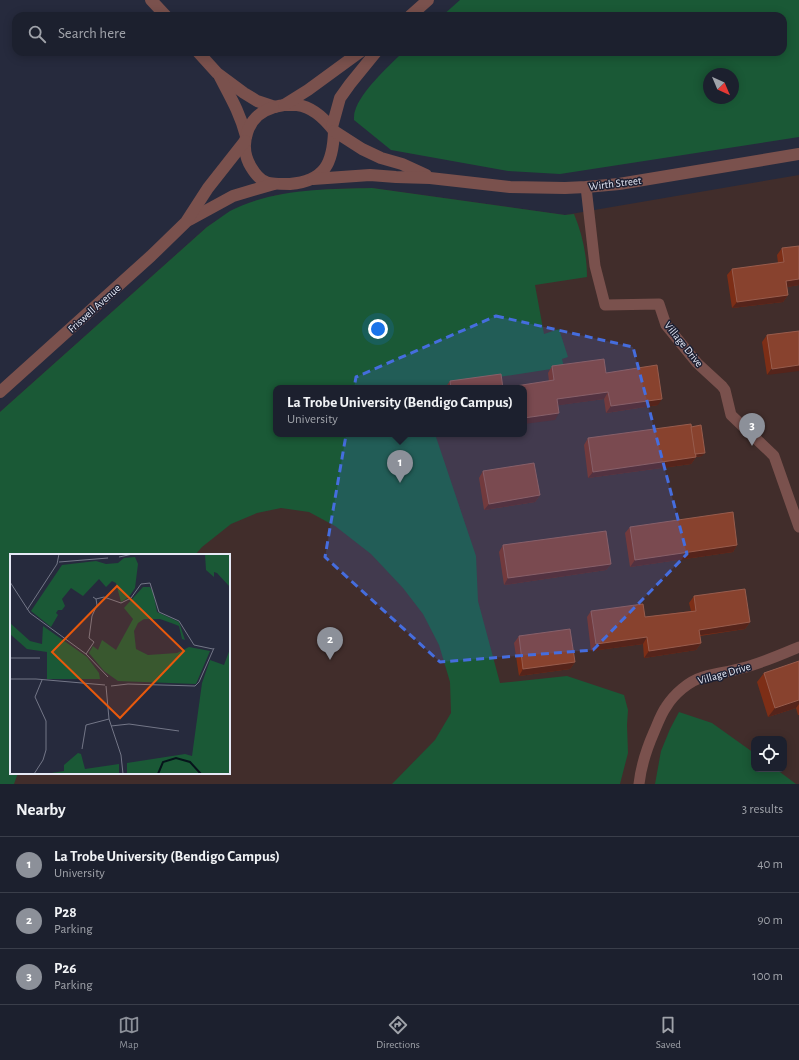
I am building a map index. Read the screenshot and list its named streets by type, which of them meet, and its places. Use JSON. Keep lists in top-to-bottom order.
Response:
{
  "streets": {
    "street": ["Wirth Street", "Friswell Avenue"],
    "lane": ["Village Drive"]
  },
  "crossings": [
    ["Wirth Street", "Friswell Avenue"],
    ["Wirth Street", "Village Drive"]
  ],
  "north": "bottom right",
  "page": {
    "search": "Search here",
    "popup": ["La Trobe University (Bendigo Campus)", "University"],
    "pins": ["3", "1", "2"],
    "heading": ["Nearby", "3 results"],
    "list": [
      {
        "mark": "1",
        "name": "La Trobe University (Bendigo Campus)",
        "note": "University",
        "value": "40 m"
      },
      {
        "mark": "2",
        "name": "P28",
        "note": "Parking",
        "value": "90 m"
      },
      {
        "mark": "3",
        "name": "P26",
        "note": "Parking",
        "value": "100 m"
      }
    ],
    "nav": ["Map", "Directions", "Saved"]
  }
}
